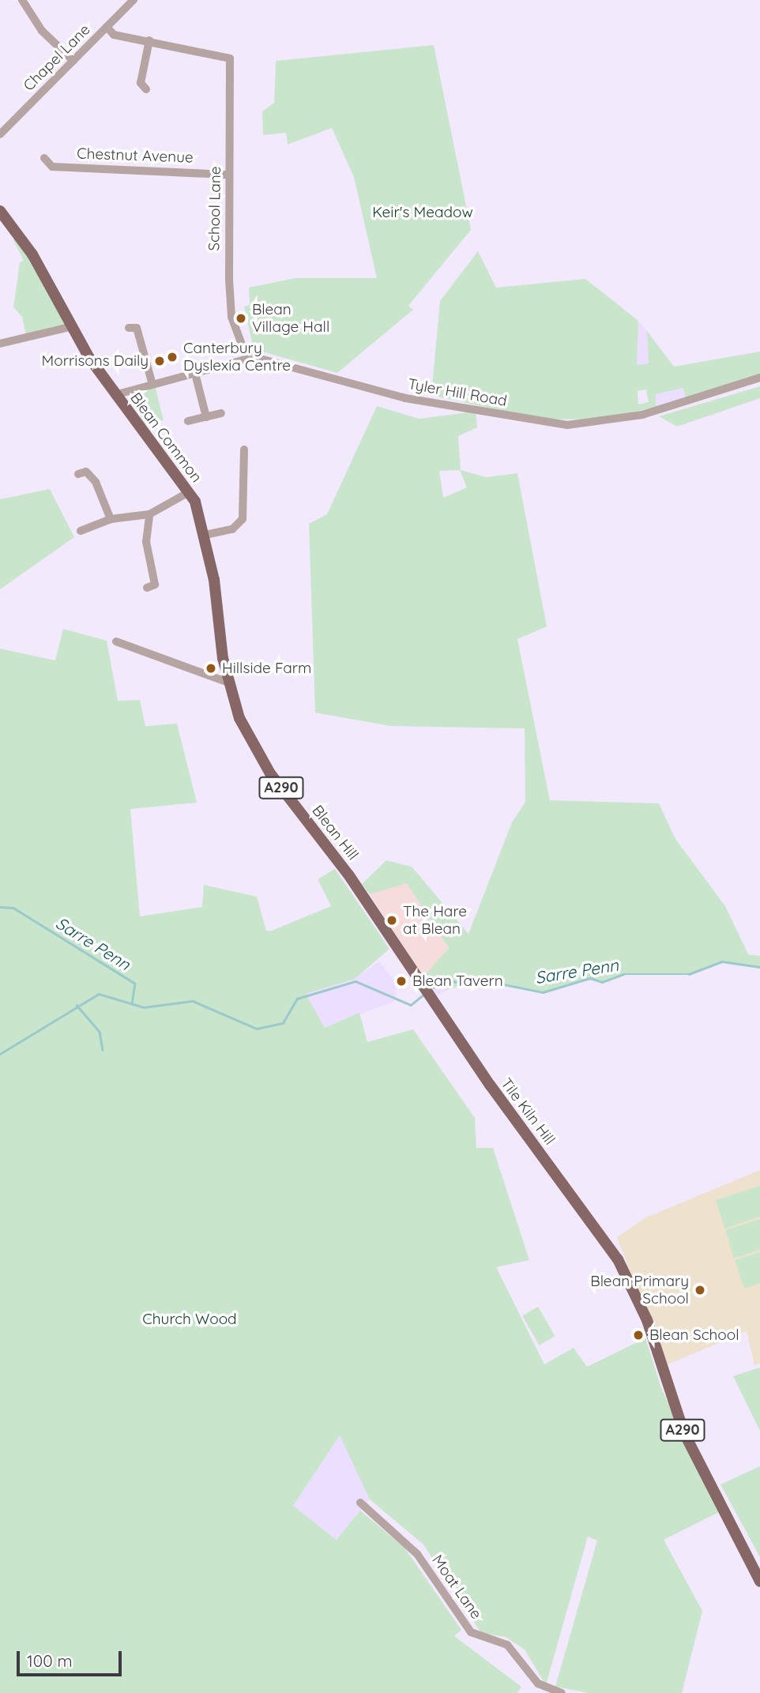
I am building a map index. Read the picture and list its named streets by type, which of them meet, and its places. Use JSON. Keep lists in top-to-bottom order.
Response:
{
  "streets": {
    "main road": [
      "Blean Common",
      "A290",
      "Blean Hill",
      "Tile Kiln Hill"
    ],
    "street": [
      "Chapel Lane",
      "Chestnut Avenue",
      "School Lane",
      "Tyler Hill Road",
      "Moat Lane"
    ]
  },
  "crossings": [
    ["Chestnut Avenue", "School Lane"],
    ["School Lane", "Tyler Hill Road"],
    ["Tyler Hill Road", "Blean Common"],
    ["Blean Common", "Blean Hill"],
    ["Blean Hill", "Tile Kiln Hill"]
  ],
  "water": ["Sarre Penn"],
  "parks": ["Keir's Meadow", "Church Wood"],
  "places": [
    "Blean Village Hall",
    "Canterbury Dyslexia Centre",
    "Morrisons Daily",
    "Hillside Farm",
    "The Hare at Blean",
    "Blean Tavern",
    "Blean Primary School",
    "Blean School"
  ],
  "scale_bar": "100 m"
}
